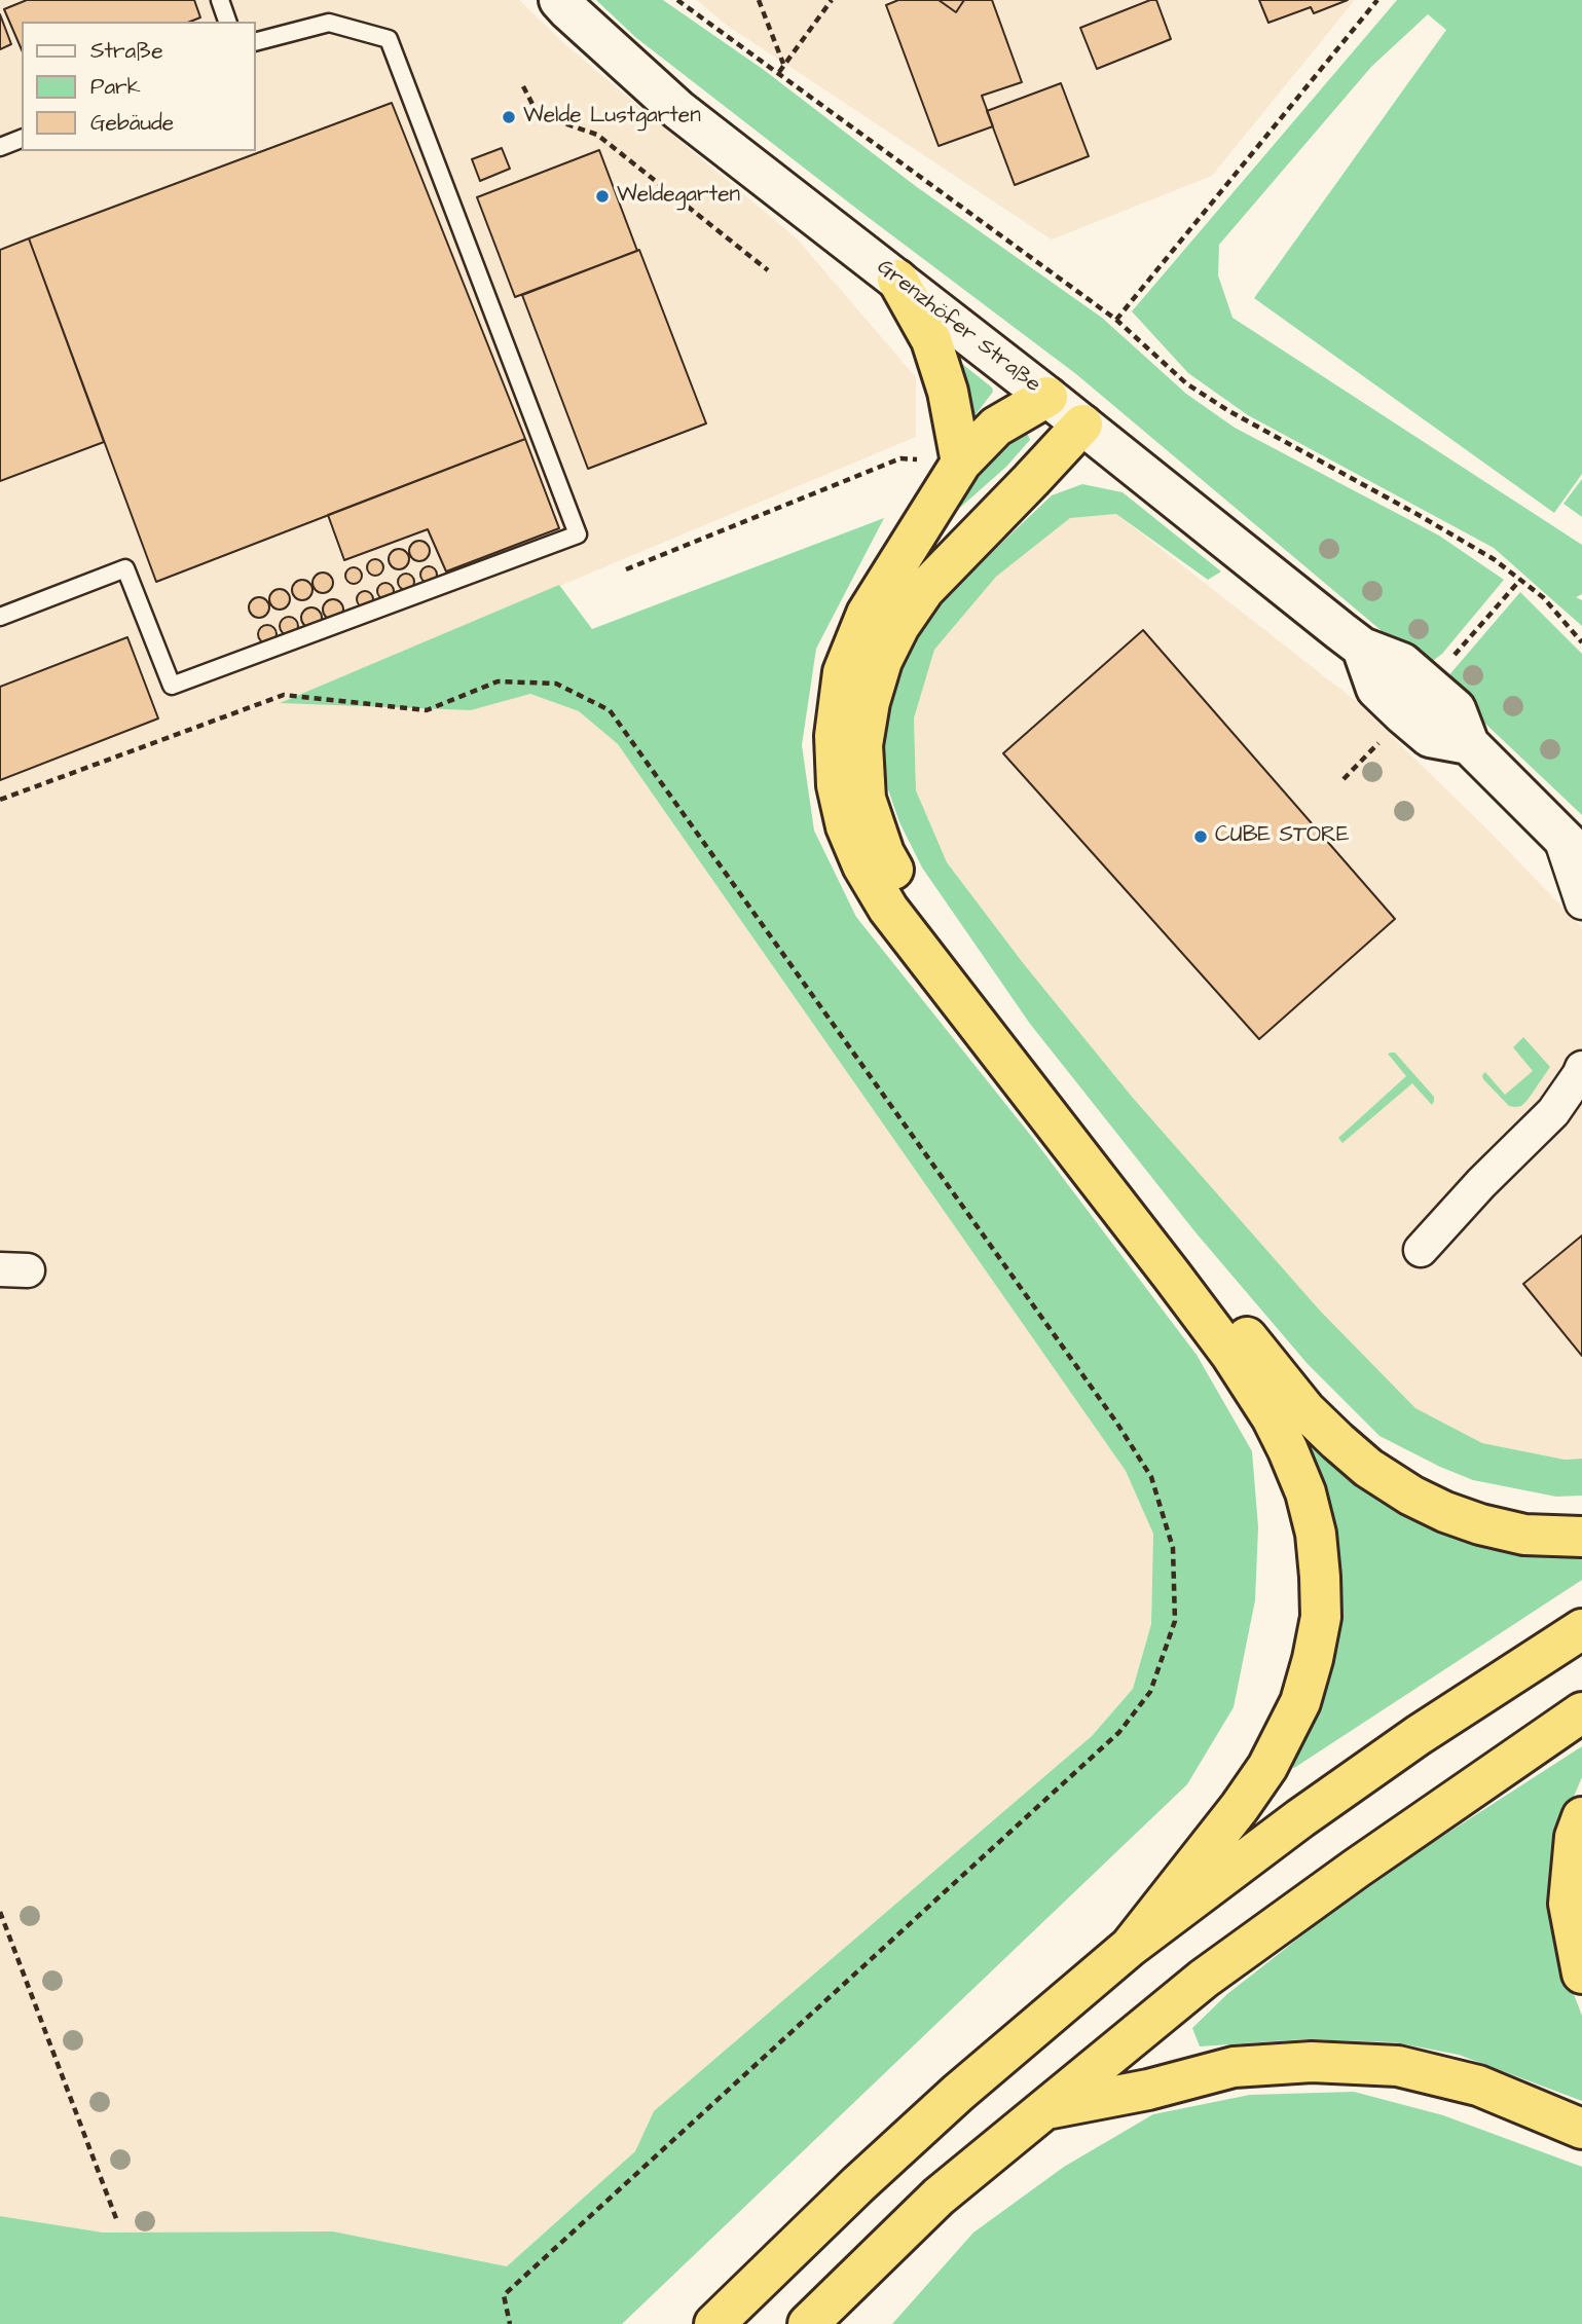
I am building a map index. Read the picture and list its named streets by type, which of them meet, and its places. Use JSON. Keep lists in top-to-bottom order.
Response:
{
  "streets": {
    "street": ["Grenzhöfer Straße"]
  },
  "places": ["Welde Lustgarten", "Weldegarten", "CUBE STORE"],
  "legend": ["Straße", "Park", "Gebäude"]
}
